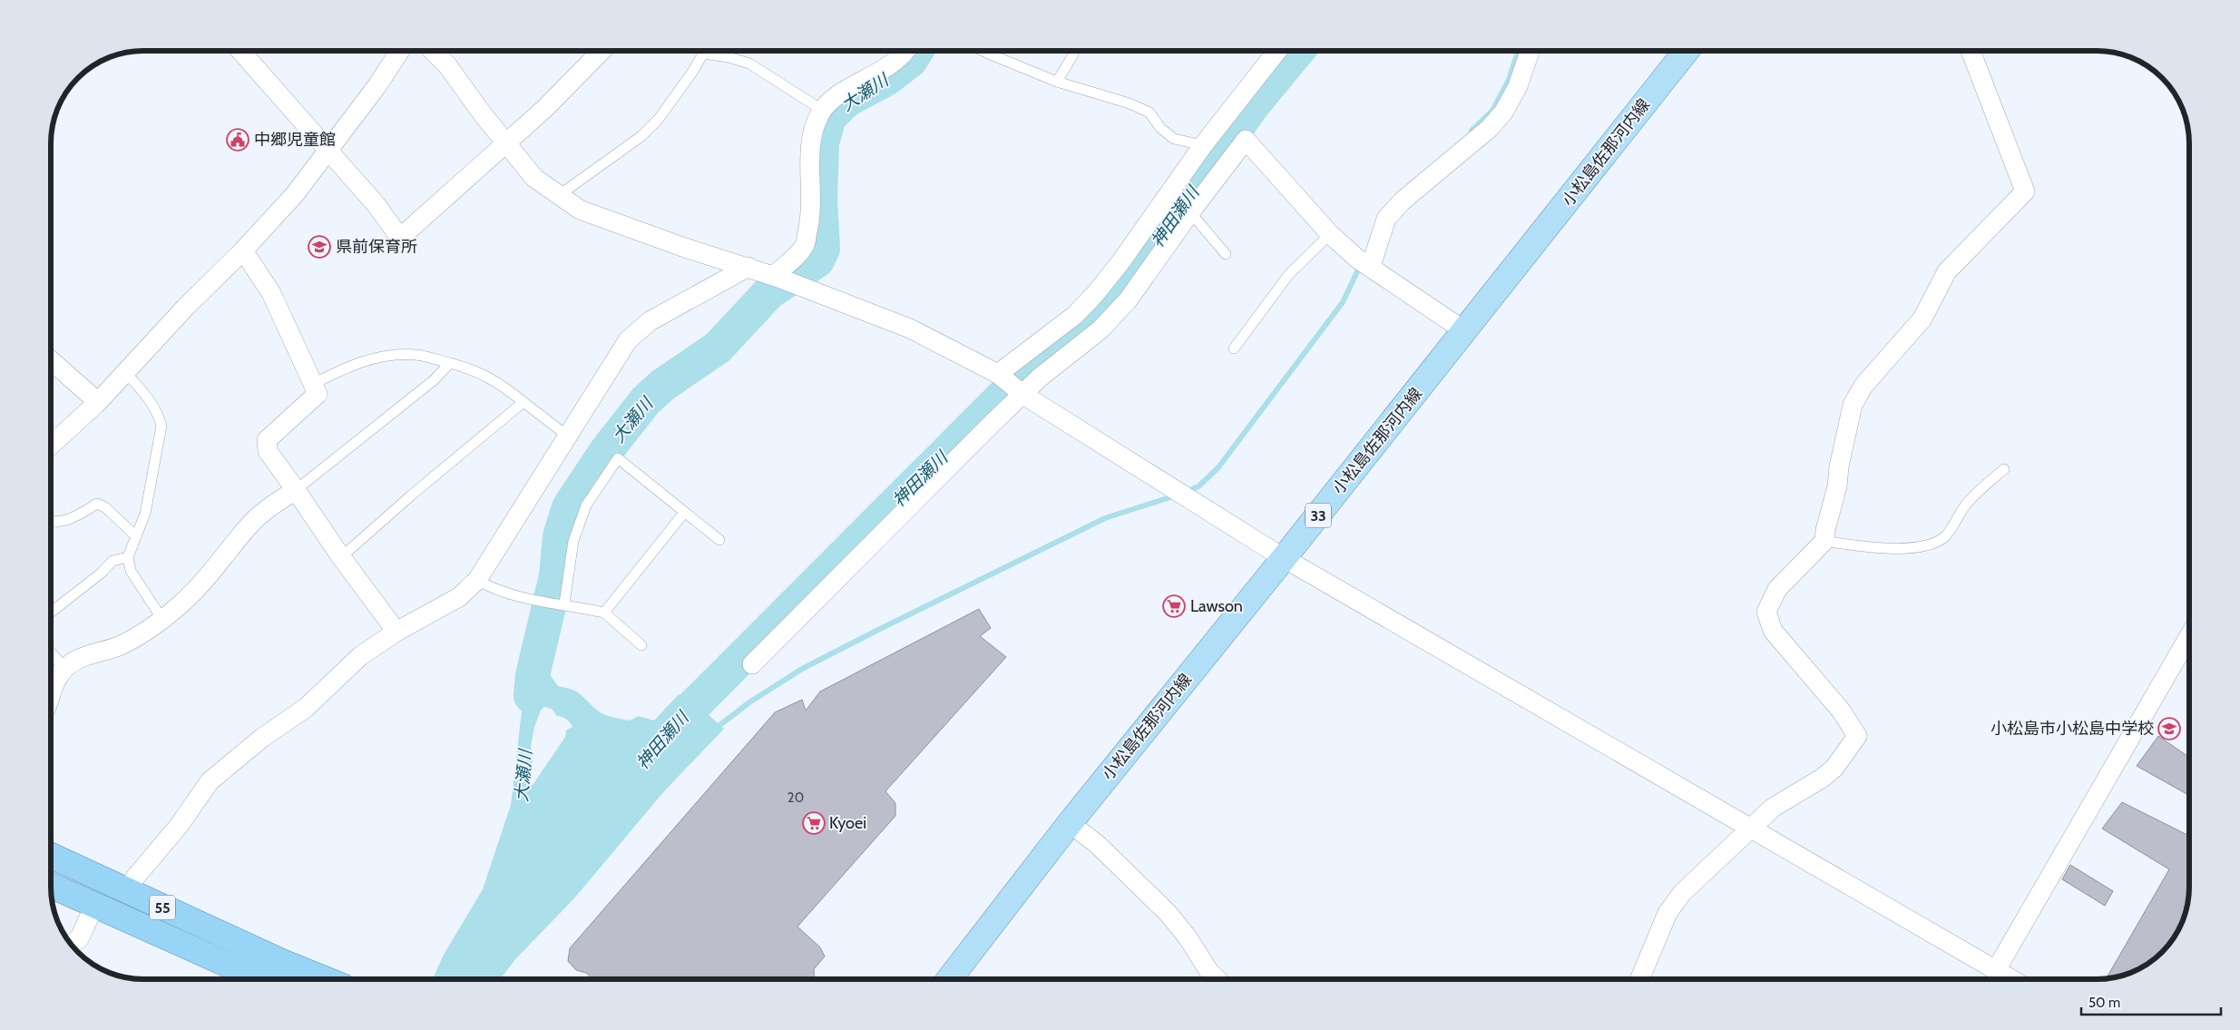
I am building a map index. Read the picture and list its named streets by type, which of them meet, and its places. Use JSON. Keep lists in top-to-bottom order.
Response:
{
  "streets": {
    "highway": ["55"],
    "main road": ["小松島佐那河内線", "33"]
  },
  "water": ["大瀬川", "神田瀬川"],
  "places": {
    "public building": ["中郷児童館"],
    "school or university": ["県前保育所", "小松島市小松島中学校"],
    "supermarket": ["Lawson", "Kyoei"]
  },
  "house_numbers": ["20"],
  "scale_bar": "50 m"
}
